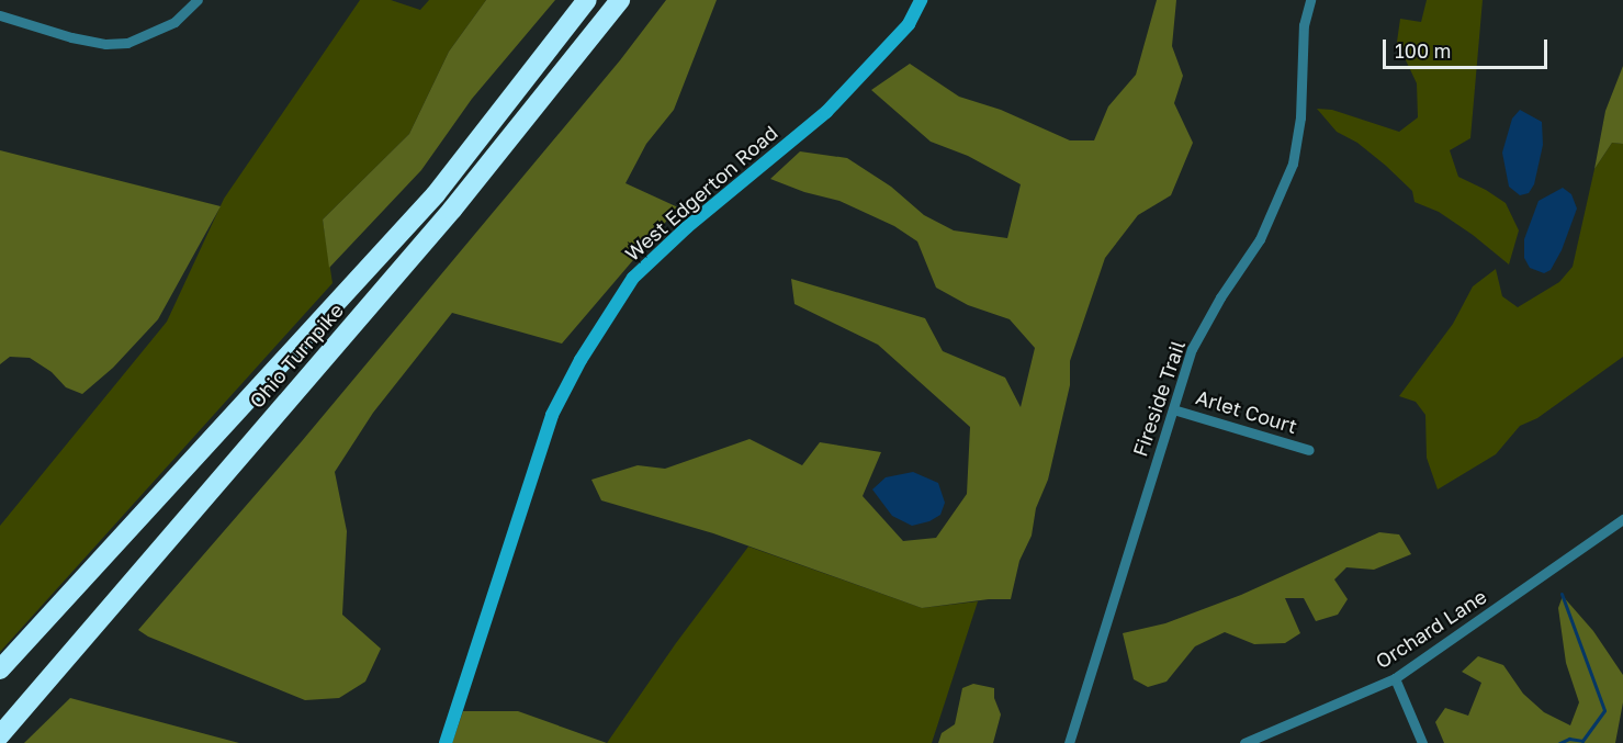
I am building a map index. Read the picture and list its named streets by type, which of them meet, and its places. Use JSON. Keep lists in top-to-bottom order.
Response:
{
  "streets": {
    "highway": ["Ohio Turnpike"],
    "street": [
      "West Edgerton Road",
      "Fireside Trail",
      "Arlet Court",
      "Orchard Lane"
    ]
  },
  "crossings": [
    ["Fireside Trail", "Arlet Court"]
  ],
  "scale_bar": "100 m"
}
